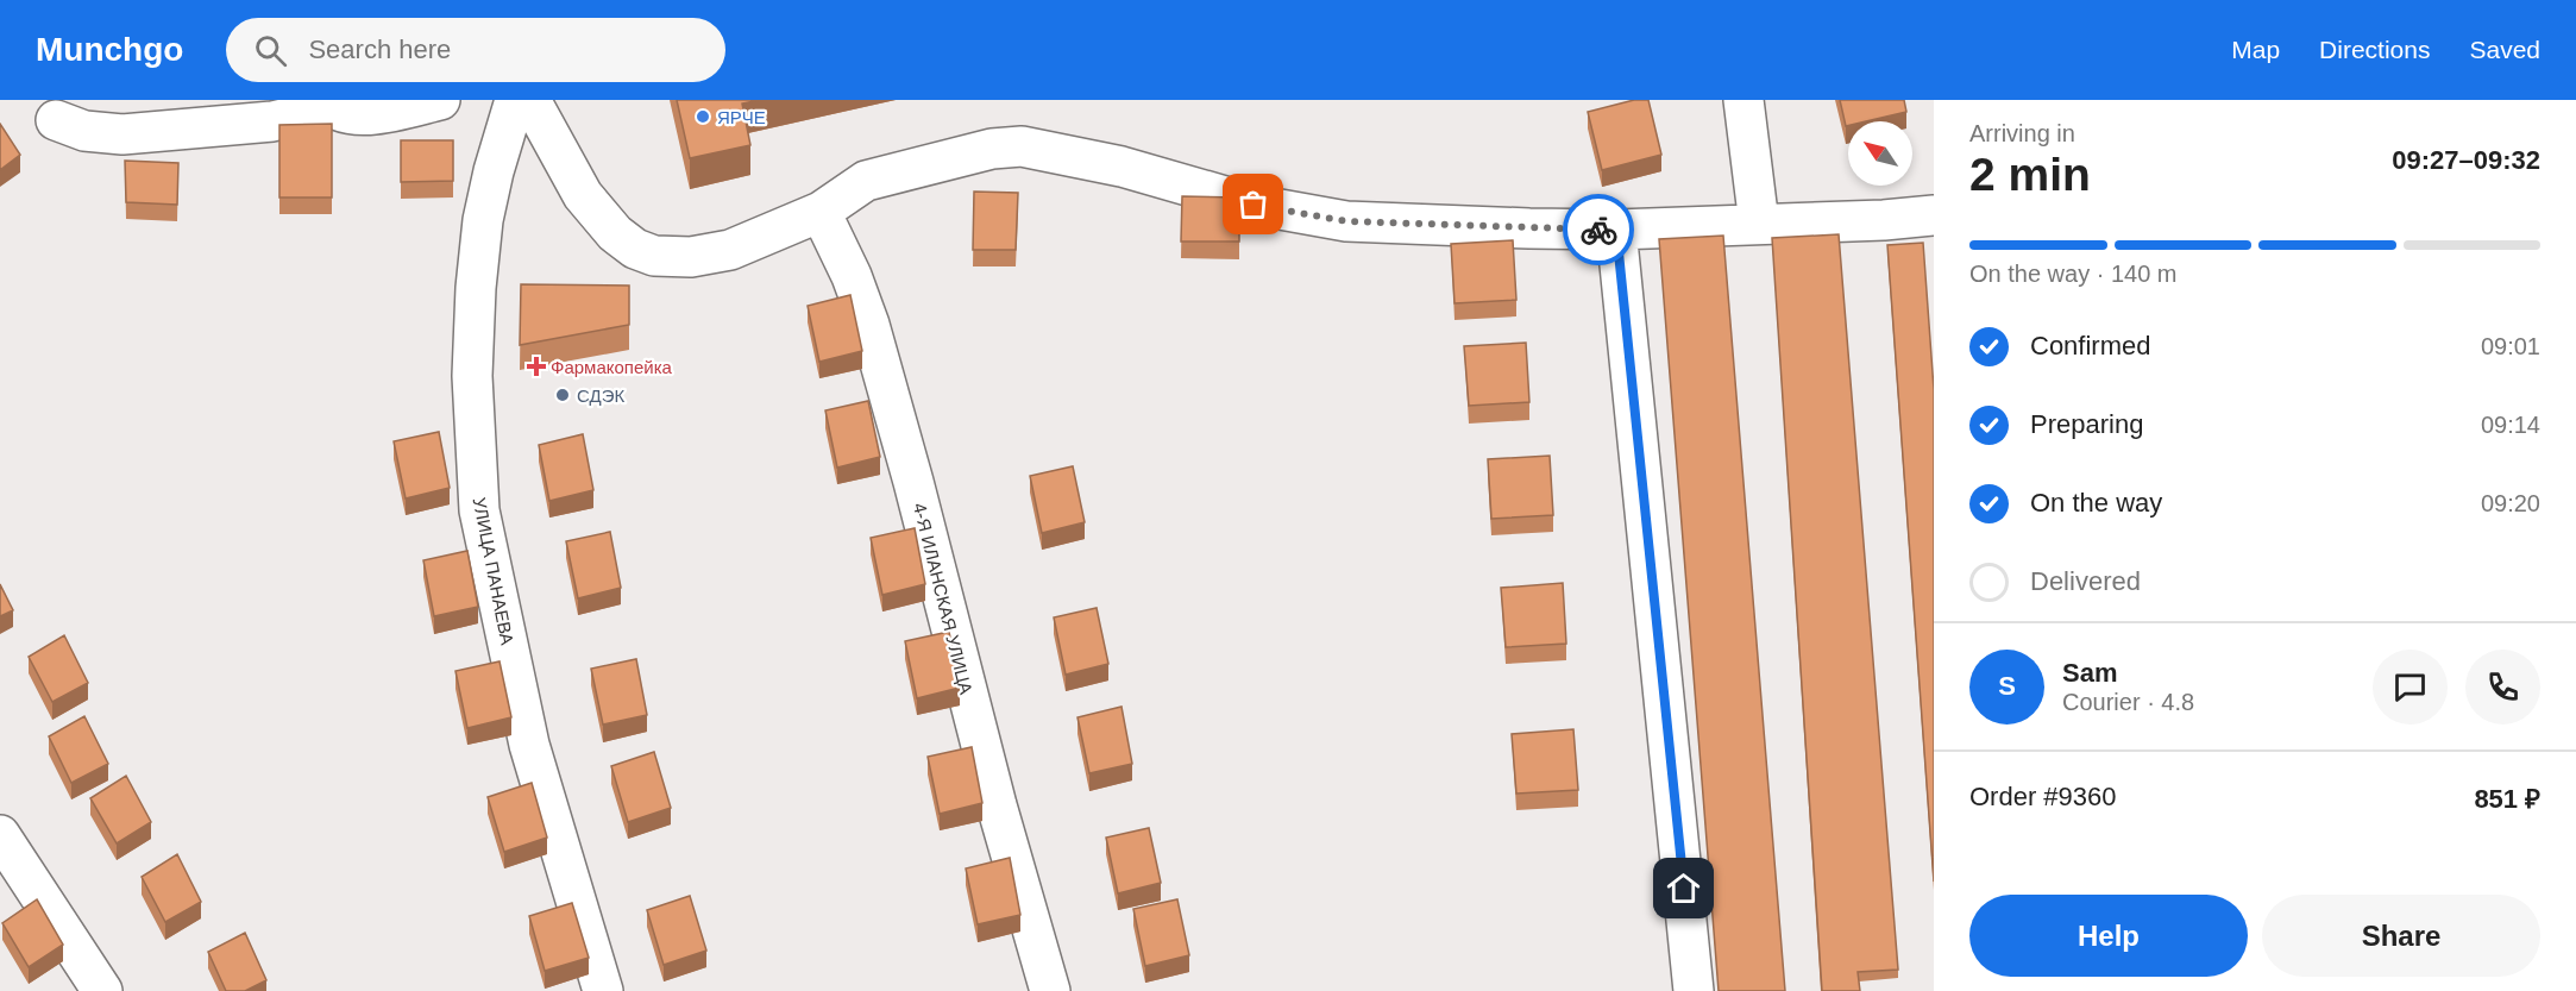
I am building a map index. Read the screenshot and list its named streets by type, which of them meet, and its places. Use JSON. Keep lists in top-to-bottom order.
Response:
{
  "streets": {
    "street": ["УЛИЦА ПАНАЕВА", "4-Я ИЛАНСКАЯ УЛИЦА"]
  },
  "places": {
    "other": ["ЯРЧЕ", "СДЭК"],
    "health": ["Фармакопейка"]
  },
  "north": "top left",
  "page": {
    "header": "Munchgo",
    "search": "Search here",
    "nav": ["Map", "Directions", "Saved"],
    "heading": ["2 min", "Arriving in", "09:27–09:32"],
    "panel": [
      "Sam",
      "Courier · 4.8",
      "Order #9360",
      "851 ₽"
    ],
    "bar": "On the way · 140 m",
    "list": [
      ["Confirmed", "09:01"],
      ["Preparing", "09:14"],
      ["On the way", "09:20"],
      "Delivered"
    ],
    "round": "S",
    "buttons": ["Help", "Share"]
  }
}
